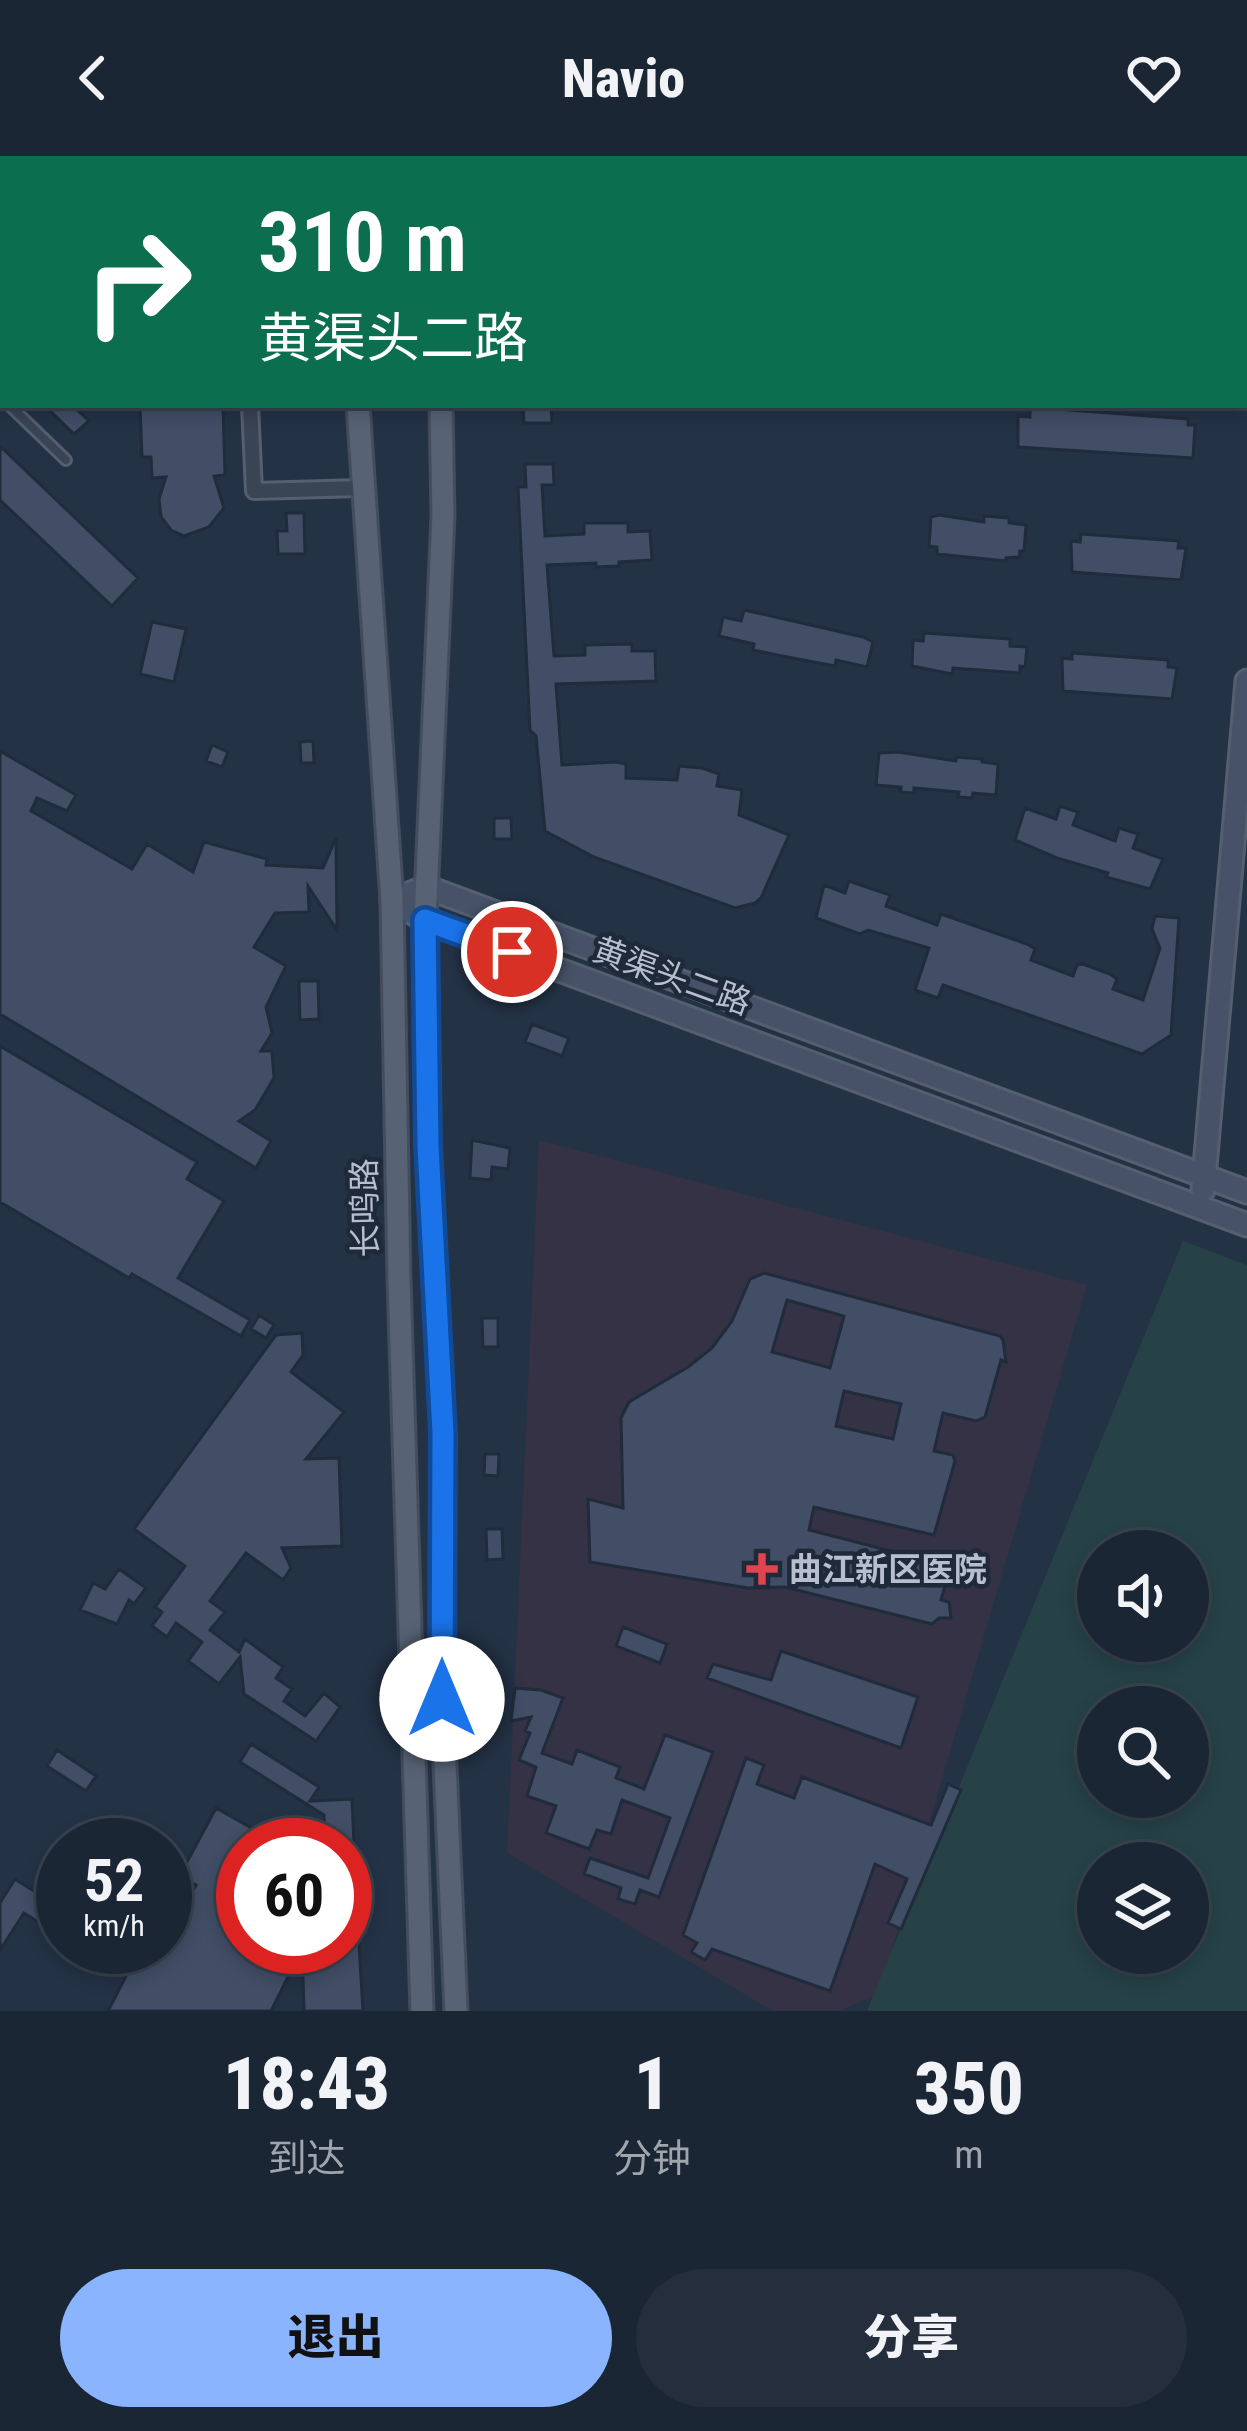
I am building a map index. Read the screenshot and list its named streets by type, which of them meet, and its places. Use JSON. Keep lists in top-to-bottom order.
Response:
{
  "streets": {
    "main road": ["黄渠头二路", "长鸣路"]
  },
  "crossings": [
    ["黄渠头二路", "长鸣路"]
  ],
  "places": {
    "health": ["曲江新区医院"]
  },
  "page": {
    "header": "Navio",
    "turn": ["310 m", "黄渠头二路"],
    "speed": "52 km/h",
    "limit": "60",
    "eta": [
      "18:43",
      "到达",
      "1",
      "分钟",
      "350",
      "m"
    ],
    "buttons": ["退出", "分享"]
  }
}
